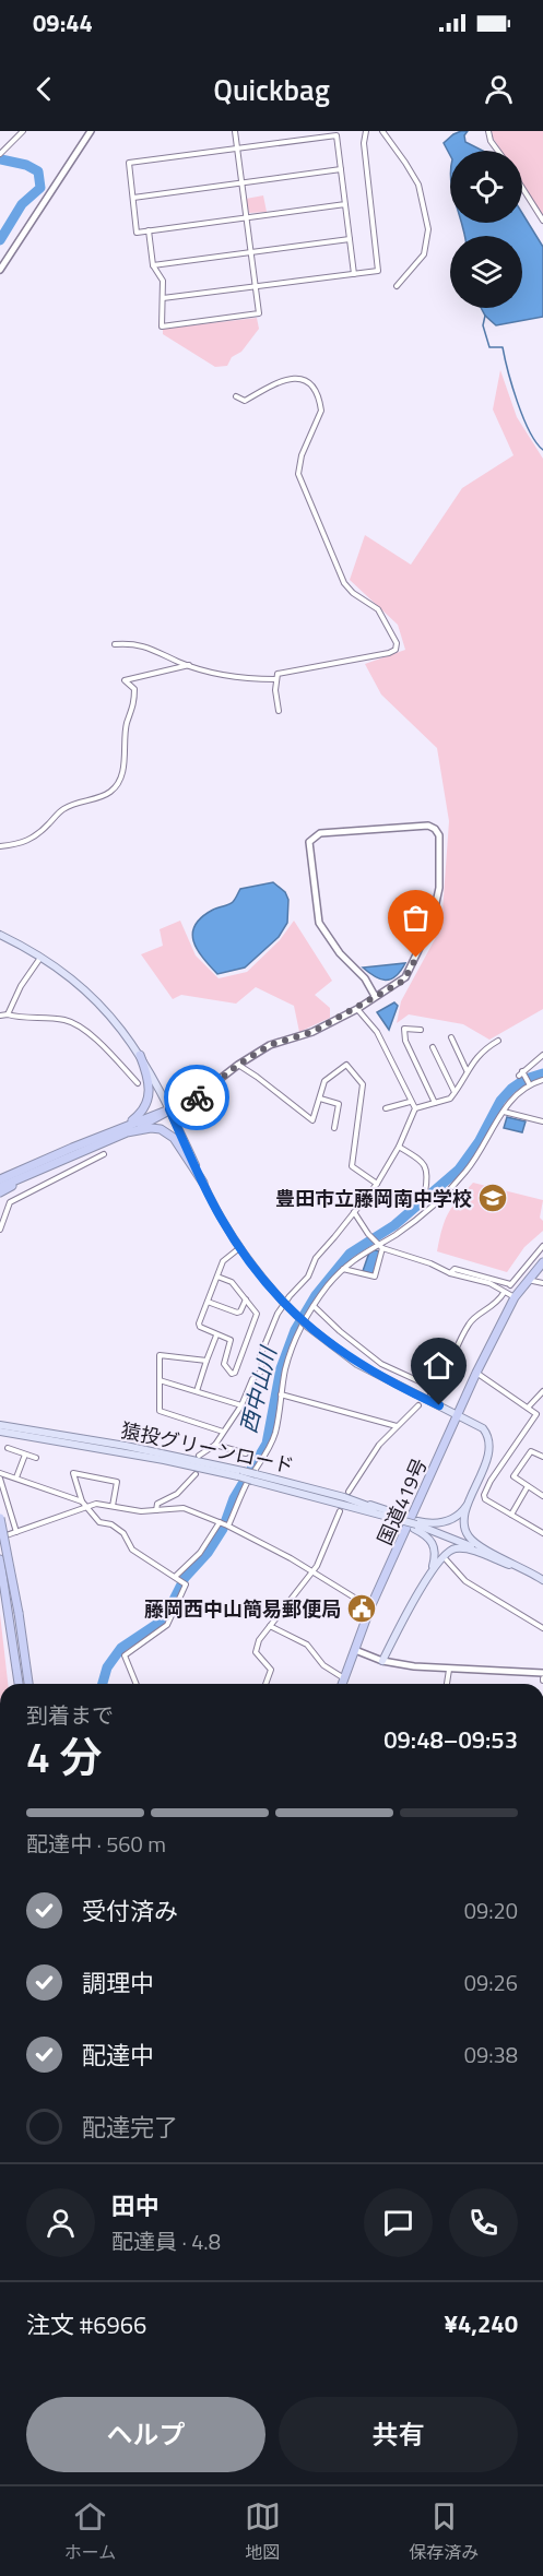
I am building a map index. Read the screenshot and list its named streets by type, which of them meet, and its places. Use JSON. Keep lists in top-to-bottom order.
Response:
{
  "streets": {
    "highway": ["国道419号"],
    "main road": ["猿投グリーンロード"]
  },
  "water": ["西中山川"],
  "places": {
    "school or university": ["豊田市立藤岡南中学校"],
    "public building": ["藤岡西中山簡易郵便局"]
  },
  "page": {
    "status": "09:44",
    "header": "Quickbag",
    "heading": ["4 分", "到着まで", "09:48–09:53"],
    "panel": [
      "田中",
      "配達員 · 4.8",
      "注文 #6966",
      "¥4,240"
    ],
    "bar": "配達中 · 560 m",
    "list": [
      ["受付済み", "09:20"],
      ["調理中", "09:26"],
      ["配達中", "09:38"],
      "配達完了"
    ],
    "buttons": ["ヘルプ", "共有"],
    "tabs": ["ホーム", "地図", "保存済み"]
  }
}
